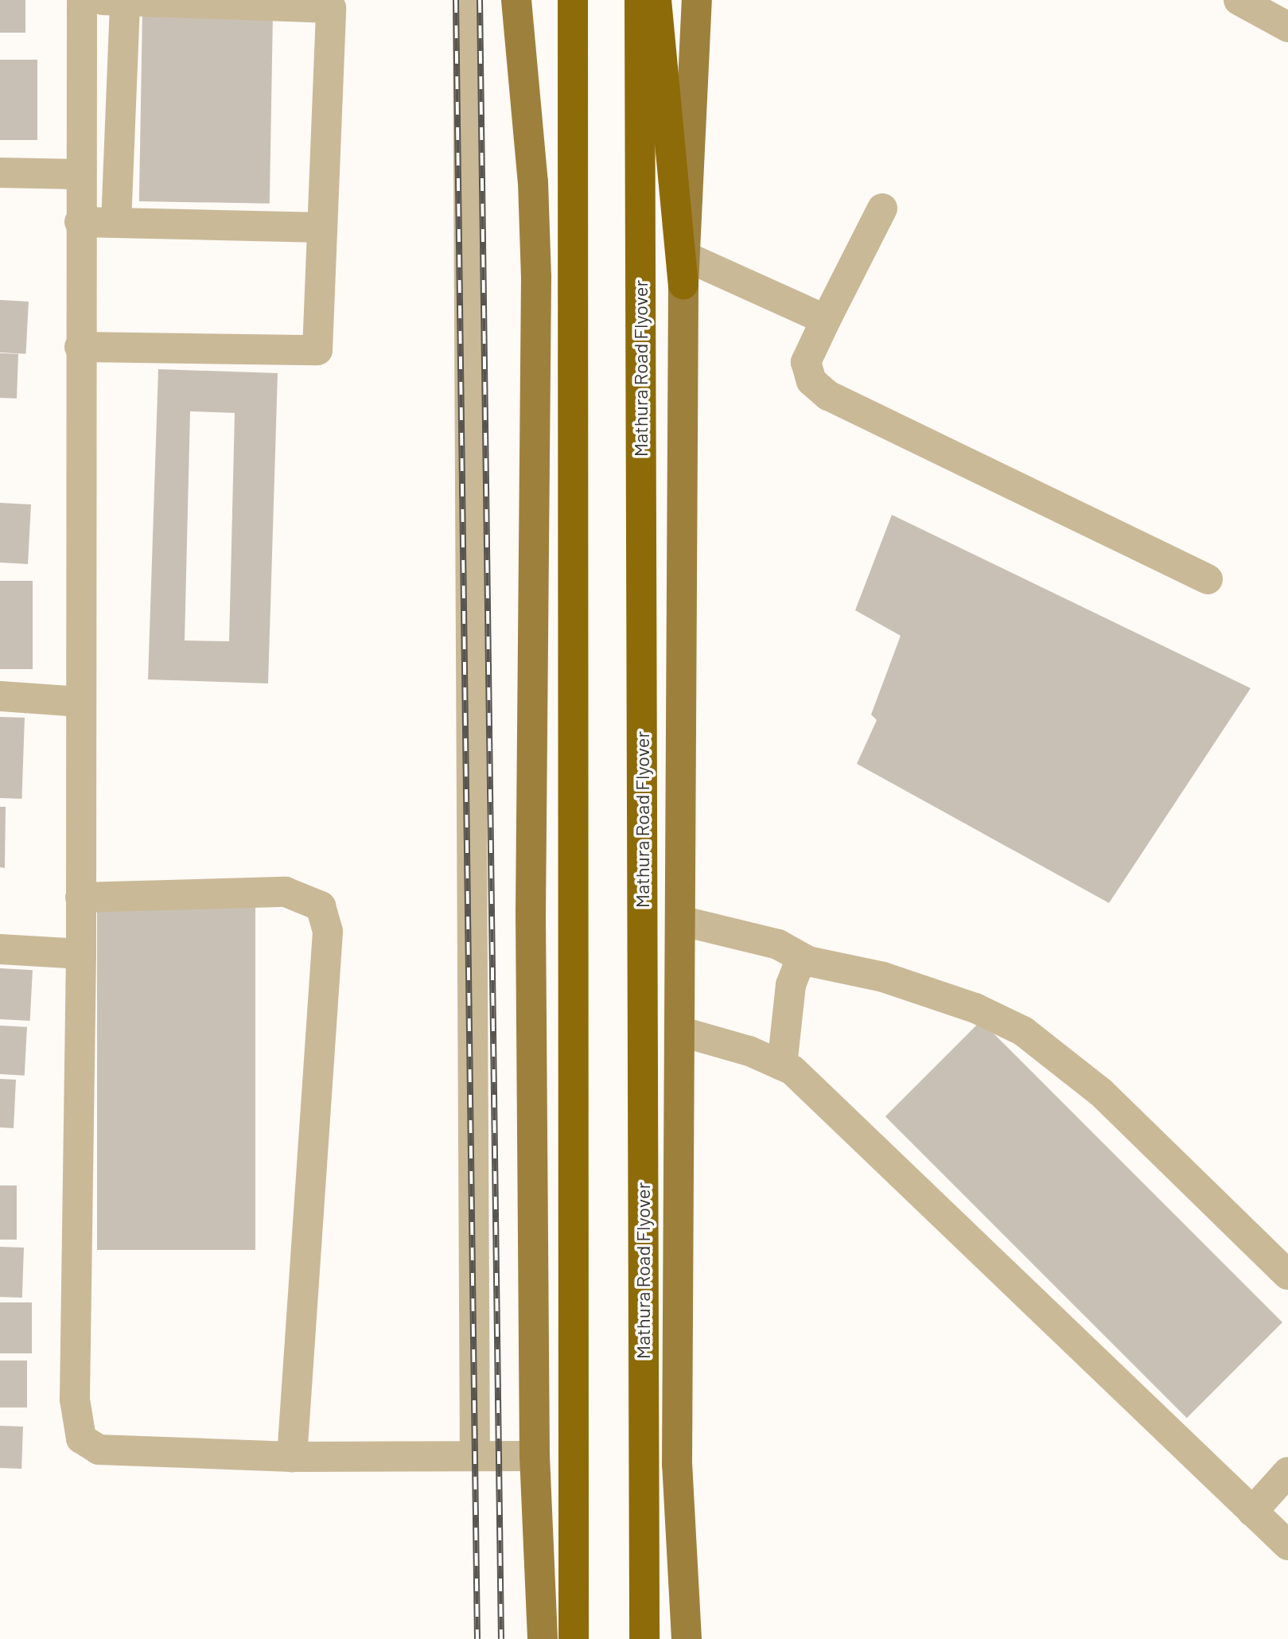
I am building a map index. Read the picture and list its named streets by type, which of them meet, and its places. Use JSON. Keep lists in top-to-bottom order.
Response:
{
  "streets": {
    "highway": ["Mathura Road Flyover"]
  }
}
